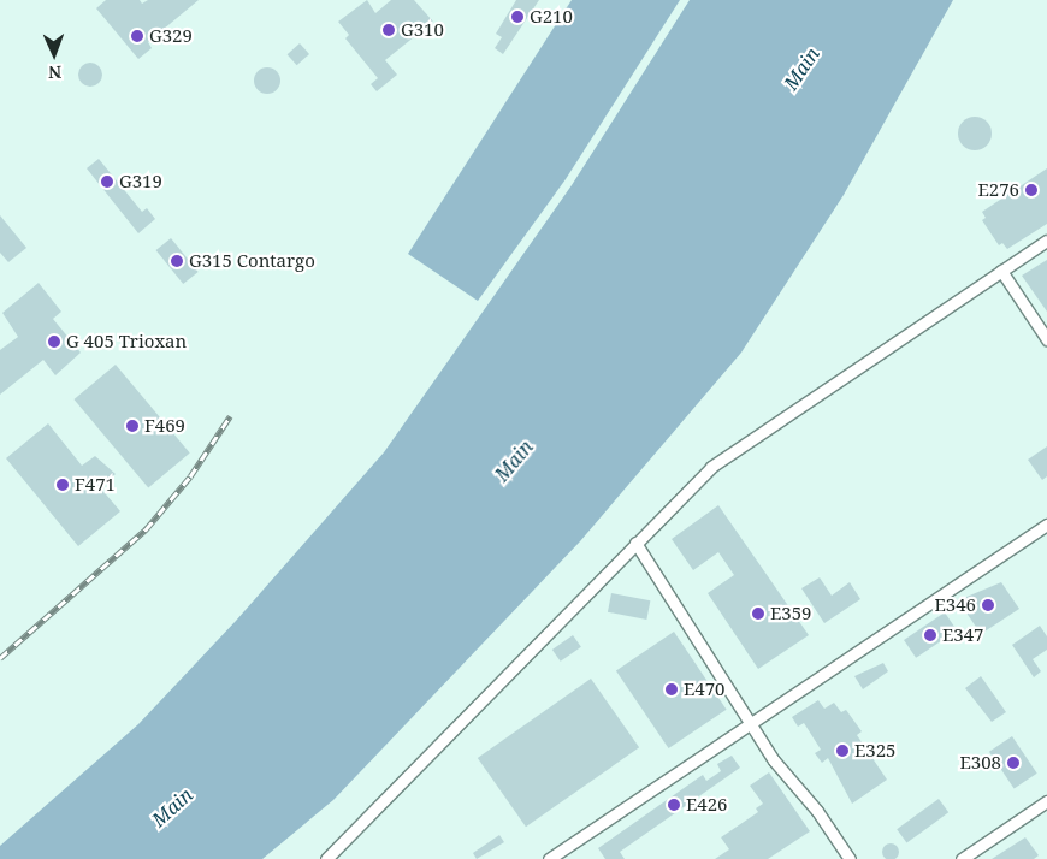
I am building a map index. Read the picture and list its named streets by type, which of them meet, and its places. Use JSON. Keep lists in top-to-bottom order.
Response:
{
  "water": ["Main"],
  "places": [
    "G210",
    "G310",
    "G329",
    "G319",
    "E276",
    "G315 Contargo",
    "G 405 Trioxan",
    "F469",
    "F471",
    "E346",
    "E359",
    "E347",
    "E470",
    "E325",
    "E308",
    "E426"
  ],
  "north": "bottom"
}
